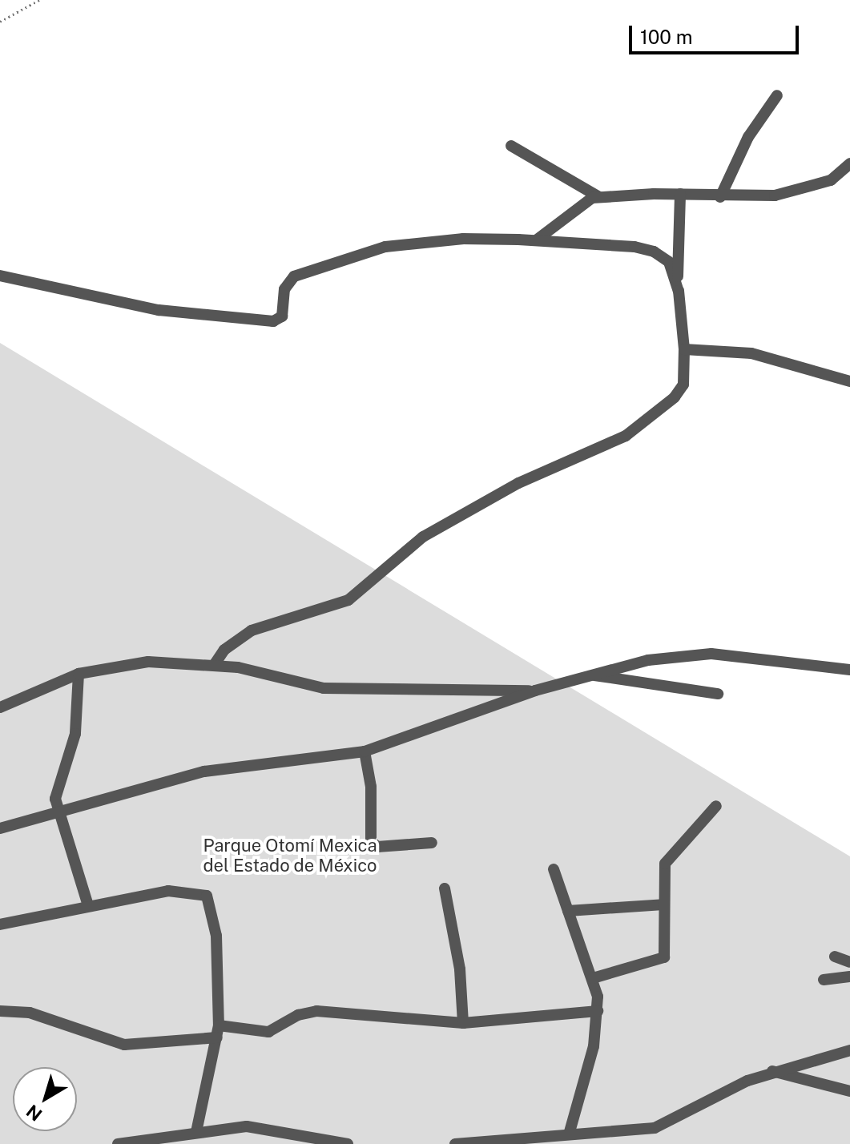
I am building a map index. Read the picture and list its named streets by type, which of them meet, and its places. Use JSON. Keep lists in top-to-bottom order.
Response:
{
  "parks": ["Parque Otomí Mexica del Estado de México"],
  "scale_bar": "100 m",
  "north": "bottom left"
}
